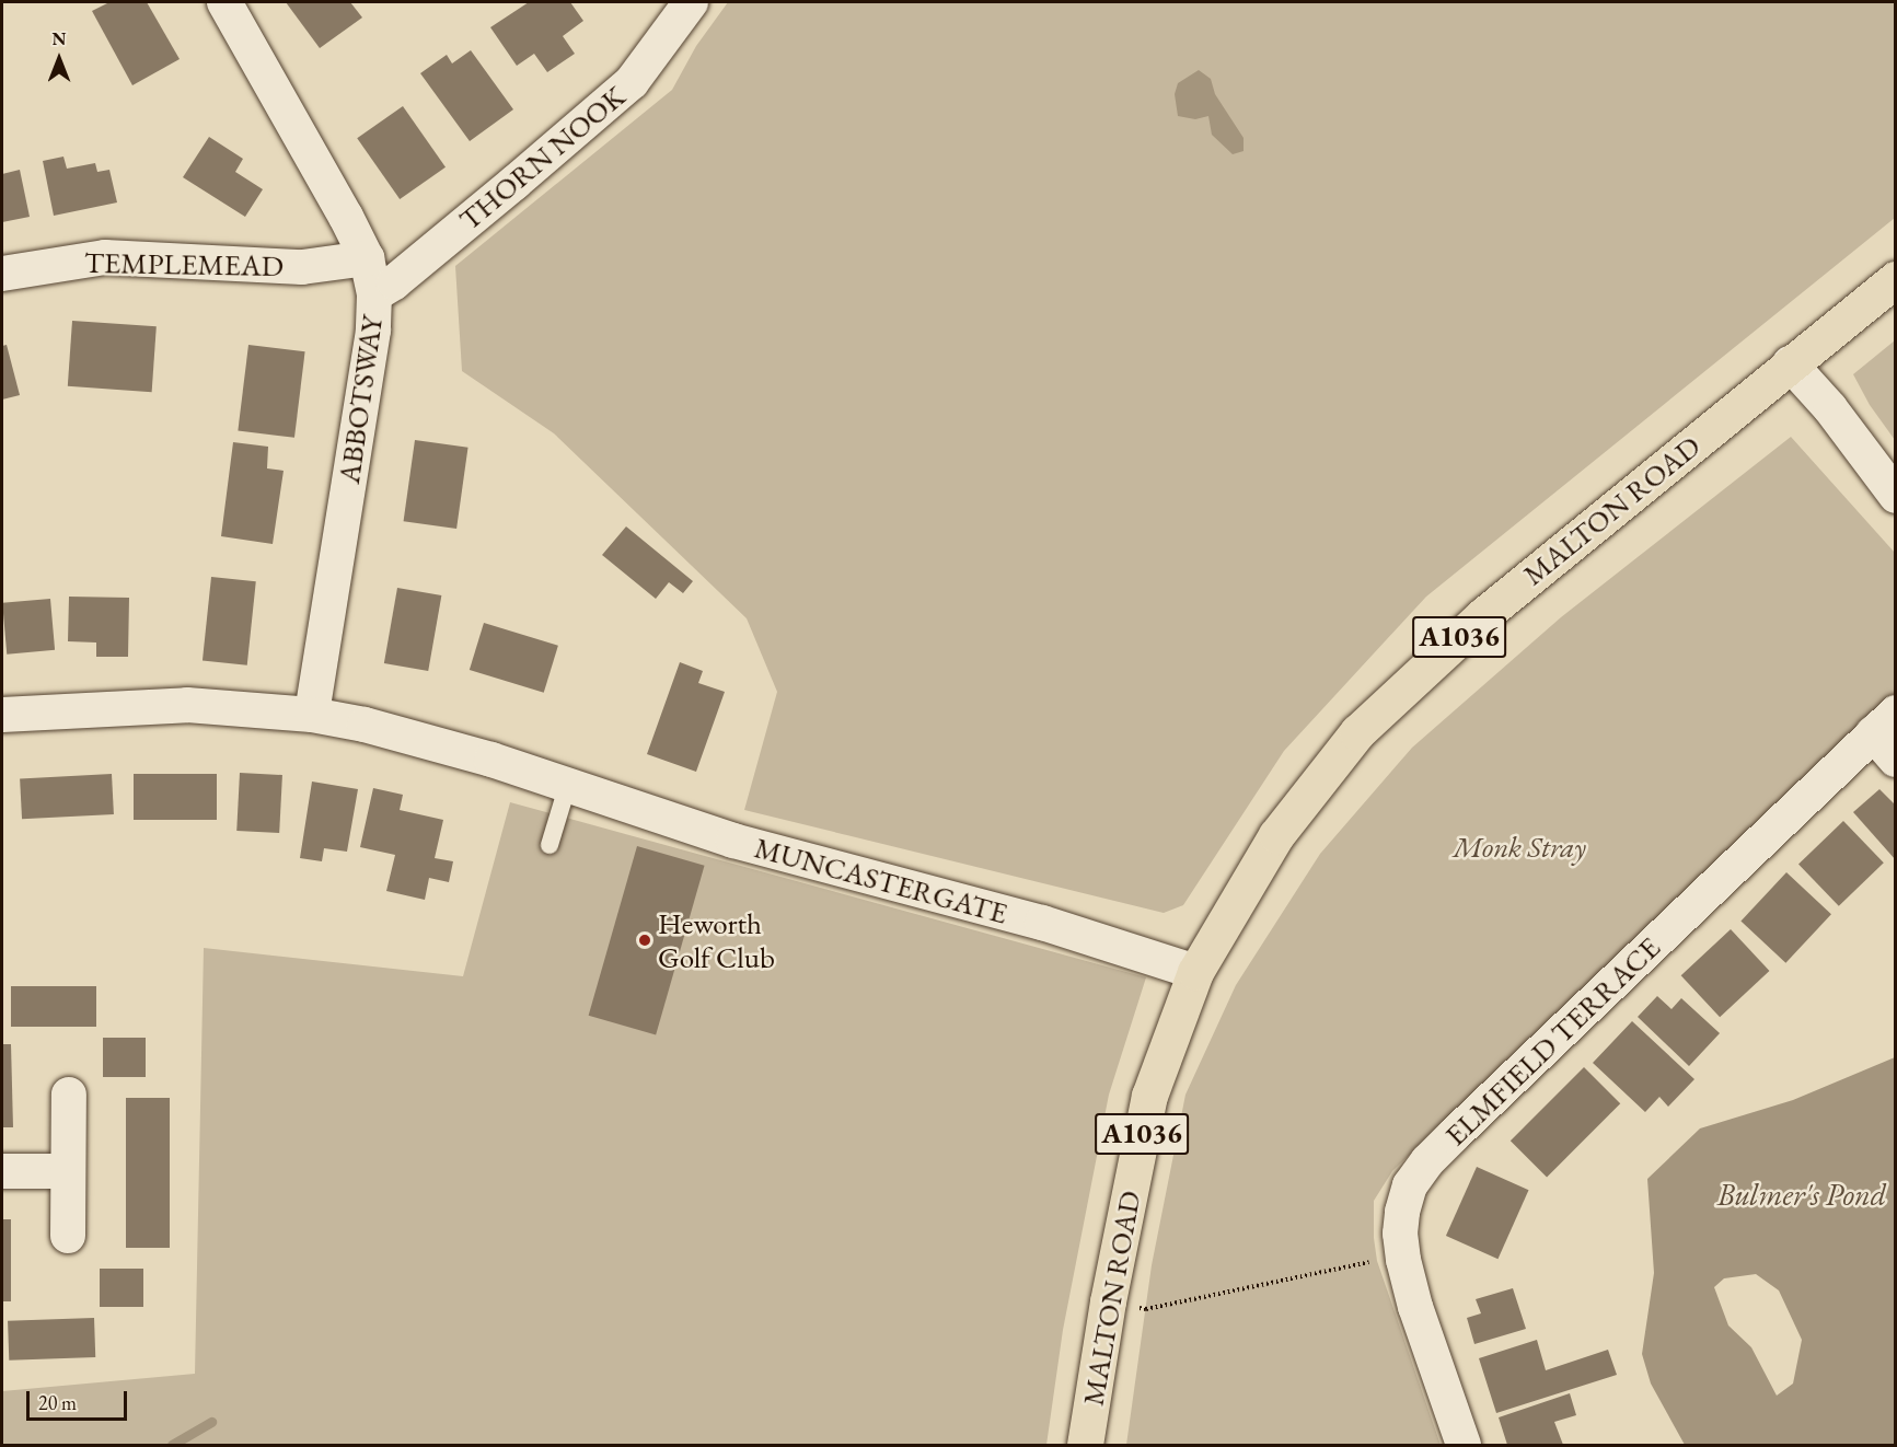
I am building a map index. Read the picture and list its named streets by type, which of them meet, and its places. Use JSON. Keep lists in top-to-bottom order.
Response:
{
  "streets": {
    "main road": ["MALTON ROAD", "A1036"],
    "street": [
      "THORN NOOK",
      "TEMPLEMEAD",
      "ABBOTSWAY",
      "MUNCASTERGATE",
      "ELMFIELD TERRACE"
    ]
  },
  "crossings": [
    ["THORN NOOK", "ABBOTSWAY"],
    ["TEMPLEMEAD", "ABBOTSWAY"],
    ["ABBOTSWAY", "MUNCASTERGATE"],
    ["MALTON ROAD", "MUNCASTERGATE"]
  ],
  "water": ["Bulmer's Pond"],
  "parks": ["Monk Stray"],
  "places": ["Heworth Golf Club"],
  "scale_bar": "20 m",
  "north": "top"
}
